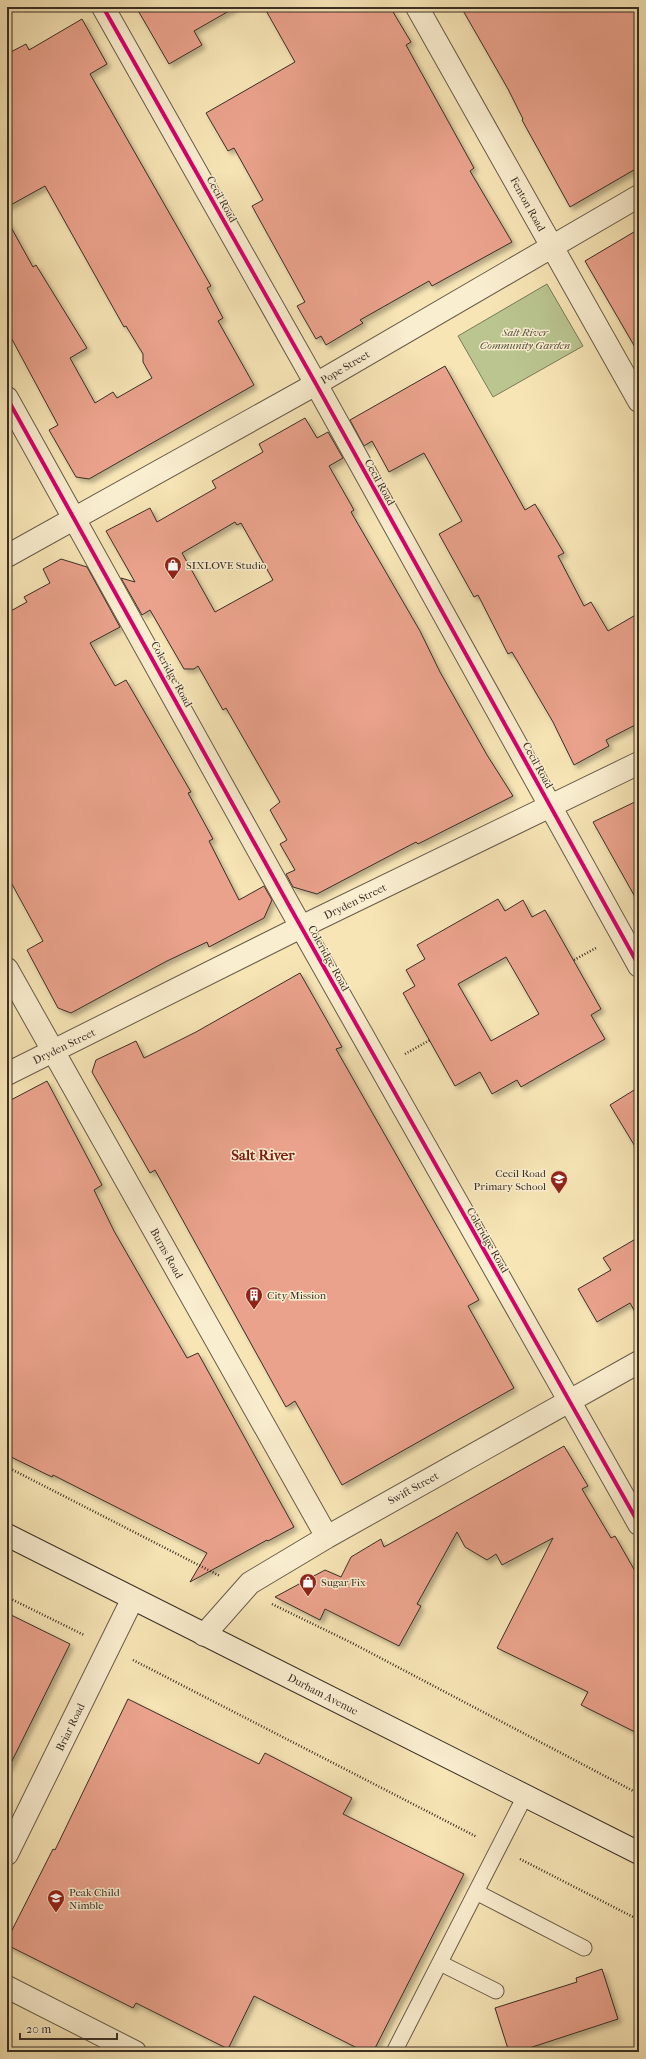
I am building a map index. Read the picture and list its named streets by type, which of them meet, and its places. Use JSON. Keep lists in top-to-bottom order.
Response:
{
  "streets": {
    "street": [
      "Cecil Road",
      "Fenton Road",
      "Pope Street",
      "Coleridge Road",
      "Dryden Street",
      "Burns Road",
      "Swift Street",
      "Durham Avenue",
      "Briar Road"
    ]
  },
  "crossings": [
    ["Cecil Road", "Pope Street"],
    ["Cecil Road", "Dryden Street"],
    ["Fenton Road", "Pope Street"],
    ["Pope Street", "Coleridge Road"],
    ["Coleridge Road", "Dryden Street"],
    ["Coleridge Road", "Swift Street"],
    ["Dryden Street", "Burns Road"],
    ["Burns Road", "Swift Street"],
    ["Swift Street", "Durham Avenue"],
    ["Durham Avenue", "Briar Road"]
  ],
  "districts": ["Salt River"],
  "parks": ["Salt River Community Garden"],
  "places": {
    "shop": ["SIXLOVE Studio", "Sugar Fix"],
    "school or university": ["Cecil Road Primary School", "Peak Child Nimble"],
    "building": ["City Mission"]
  },
  "scale_bar": "20 m"
}
